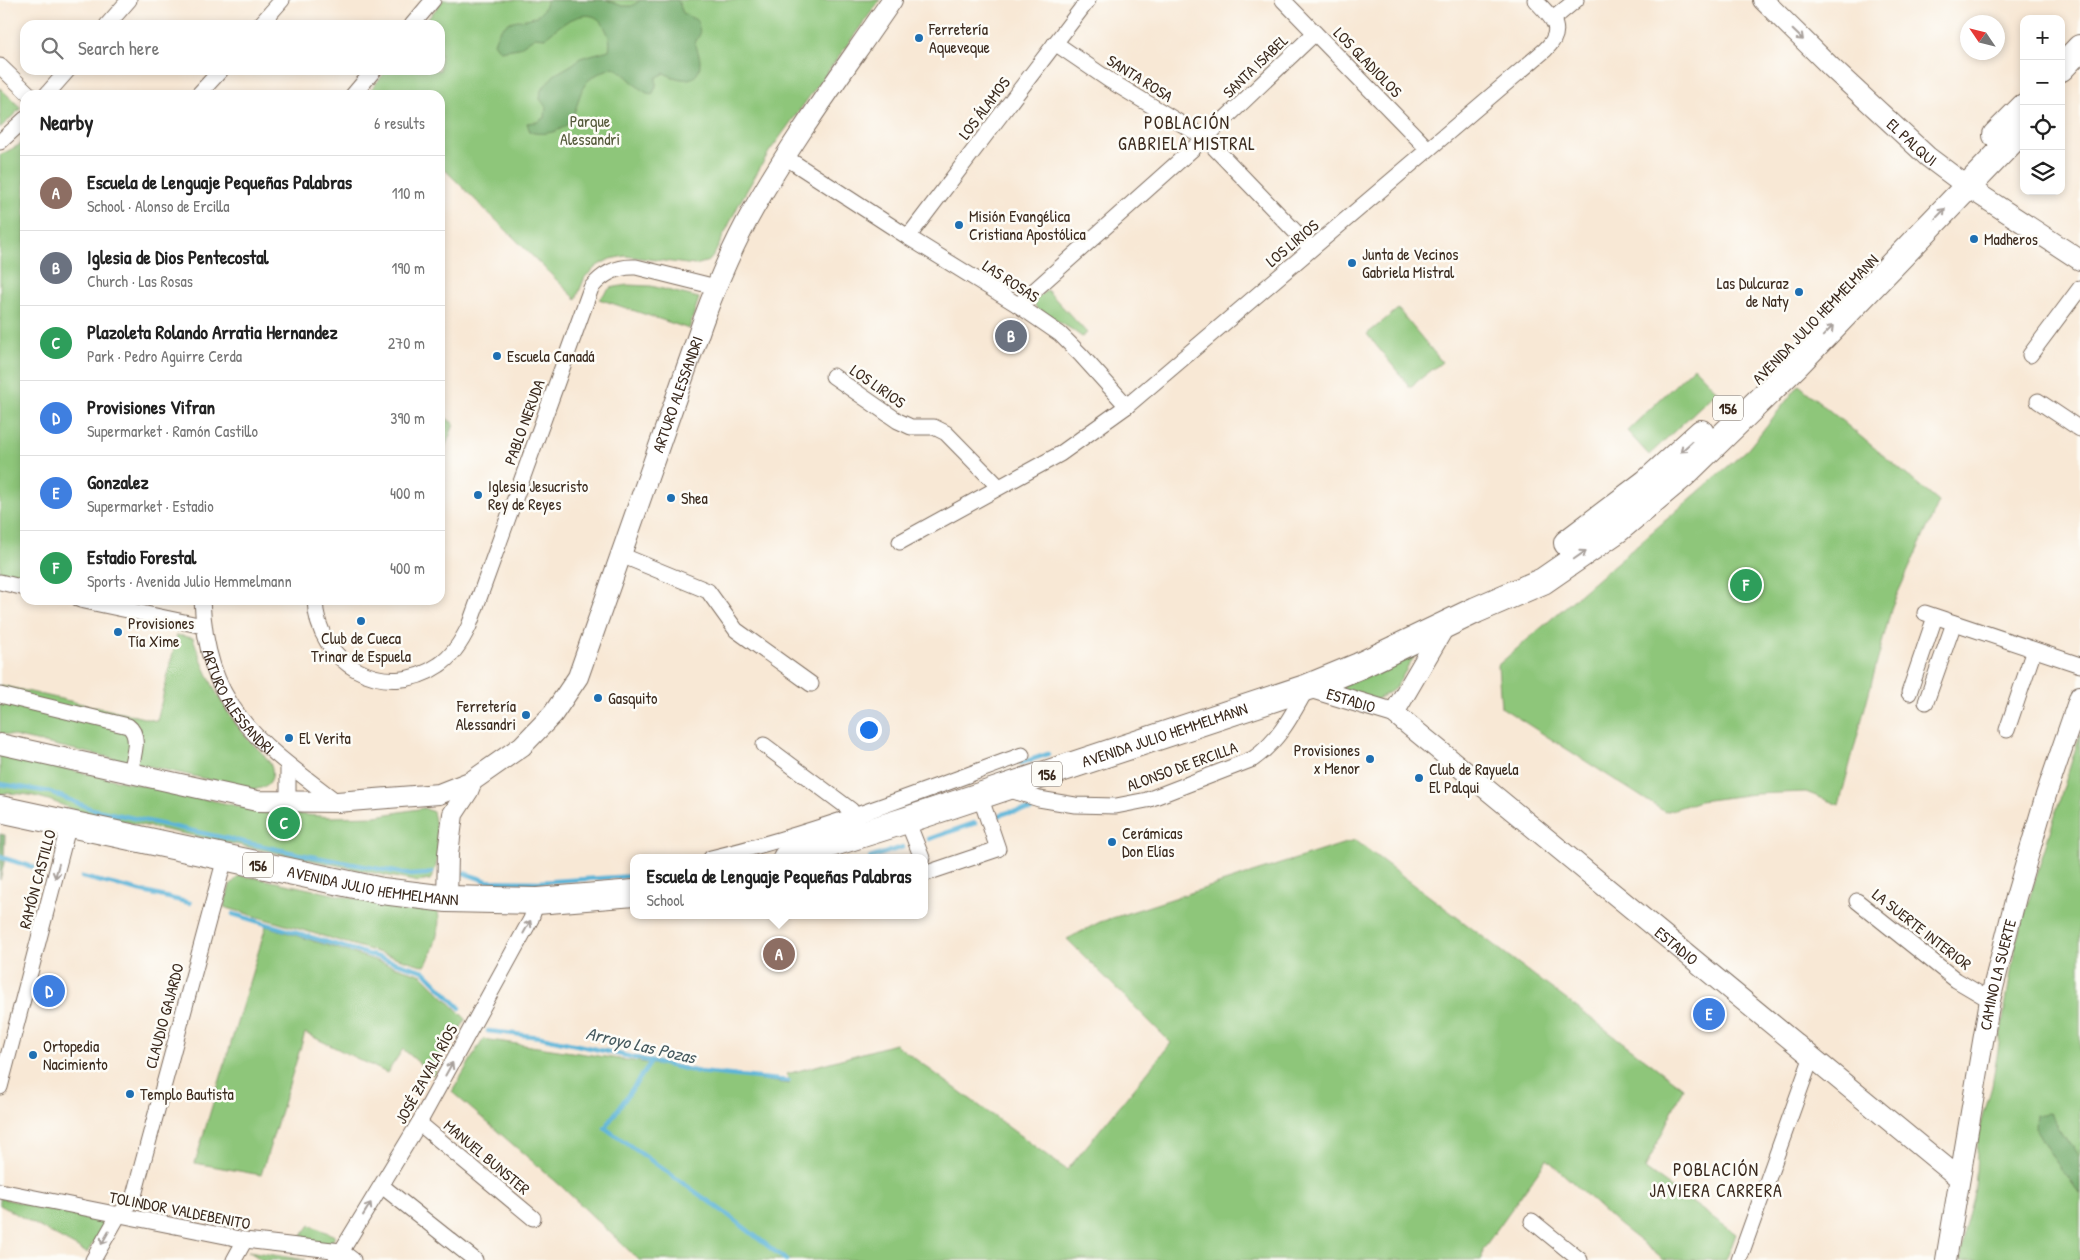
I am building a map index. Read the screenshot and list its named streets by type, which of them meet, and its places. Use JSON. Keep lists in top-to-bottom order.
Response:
{
  "streets": {
    "highway": ["AVENIDA JULIO HEMMELMANN", "156"],
    "street": [
      "LOS GLADIOLOS",
      "SANTA ISABEL",
      "SANTA ROSA",
      "LOS ÁLAMOS",
      "EL PALQUI",
      "LOS LIRIOS",
      "LAS ROSAS",
      "ARTURO ALESSANDRI",
      "PABLO NERUDA",
      "ESTADIO",
      "ALONSO DE ERCILLA",
      "RAMÓN CASTILLO",
      "LA SUERTE INTERIOR",
      "CAMINO LA SUERTE",
      "CLAUDIO GAJARDO",
      "JOSÉ ZAVALA RÍOS",
      "MANUEL BUNSTER",
      "TOLINDOR VALDEBENITO"
    ]
  },
  "crossings": [
    ["LOS GLADIOLOS", "SANTA ISABEL"],
    ["LOS GLADIOLOS", "LOS LIRIOS"],
    ["SANTA ISABEL", "SANTA ROSA"],
    ["SANTA ISABEL", "LAS ROSAS"],
    ["SANTA ROSA", "LOS ÁLAMOS"],
    ["SANTA ROSA", "LOS LIRIOS"],
    ["LOS ÁLAMOS", "LAS ROSAS"],
    ["EL PALQUI", "AVENIDA JULIO HEMMELMANN"],
    ["LOS LIRIOS", "LAS ROSAS"],
    ["LAS ROSAS", "ARTURO ALESSANDRI"],
    ["AVENIDA JULIO HEMMELMANN", "ARTURO ALESSANDRI"],
    ["AVENIDA JULIO HEMMELMANN", "ESTADIO"],
    ["AVENIDA JULIO HEMMELMANN", "ALONSO DE ERCILLA"],
    ["AVENIDA JULIO HEMMELMANN", "RAMÓN CASTILLO"],
    ["AVENIDA JULIO HEMMELMANN", "CLAUDIO GAJARDO"],
    ["AVENIDA JULIO HEMMELMANN", "JOSÉ ZAVALA RÍOS"],
    ["ARTURO ALESSANDRI", "PABLO NERUDA"],
    ["ESTADIO", "ALONSO DE ERCILLA"],
    ["ESTADIO", "CAMINO LA SUERTE"],
    ["LA SUERTE INTERIOR", "CAMINO LA SUERTE"],
    ["CLAUDIO GAJARDO", "TOLINDOR VALDEBENITO"],
    ["JOSÉ ZAVALA RÍOS", "MANUEL BUNSTER"],
    ["JOSÉ ZAVALA RÍOS", "TOLINDOR VALDEBENITO"]
  ],
  "one_way": ["EL PALQUI", "RAMÓN CASTILLO", "JOSÉ ZAVALA RÍOS"],
  "districts": ["POBLACIÓN GABRIELA MISTRAL", "POBLACIÓN JAVIERA CARRERA"],
  "water": ["Arroyo Las Pozas"],
  "parks": ["Parque Alessandri"],
  "places": [
    "Ferretería Aqueveque",
    "Misión Evangélica Cristiana Apostólica",
    "Madheros",
    "Junta de Vecinos Gabriela Mistral",
    "Las Dulcuraz de Naty",
    "Escuela Canadá",
    "Iglesia Jesucristo Rey de Reyes",
    "Shea",
    "Club de Cueca Trinar de Espuela",
    "Provisiones Tía Xime",
    "Gasquito",
    "Ferretería Alessandri",
    "El Verita",
    "Provisiones x Menor",
    "Club de Rayuela El Palqui",
    "Cerámicas Don Elías",
    "Ortopedia Nacimiento",
    "Templo Bautista"
  ],
  "north": "top left",
  "page": {
    "map_buttons": ["+", "−"],
    "search": "Search here",
    "heading": ["Nearby", "6 results"],
    "list": [
      {
        "mark": "A",
        "name": "Escuela de Lenguaje Pequeñas Palabras",
        "note": "School · Alonso de Ercilla",
        "value": "110 m"
      },
      {
        "mark": "B",
        "name": "Iglesia de Dios Pentecostal",
        "note": "Church · Las Rosas",
        "value": "190 m"
      },
      {
        "mark": "C",
        "name": "Plazoleta Rolando Arratia Hernandez",
        "note": "Park · Pedro Aguirre Cerda",
        "value": "270 m"
      },
      {
        "mark": "D",
        "name": "Provisiones Vifran",
        "note": "Supermarket · Ramón Castillo",
        "value": "390 m"
      },
      {
        "mark": "E",
        "name": "Gonzalez",
        "note": "Supermarket · Estadio",
        "value": "400 m"
      },
      {
        "mark": "F",
        "name": "Estadio Forestal",
        "note": "Sports · Avenida Julio Hemmelmann",
        "value": "400 m"
      }
    ],
    "pins": [
      "B",
      "F",
      "C",
      "A",
      "D",
      "E"
    ],
    "popup": ["Escuela de Lenguaje Pequeñas Palabras", "School"]
  }
}
